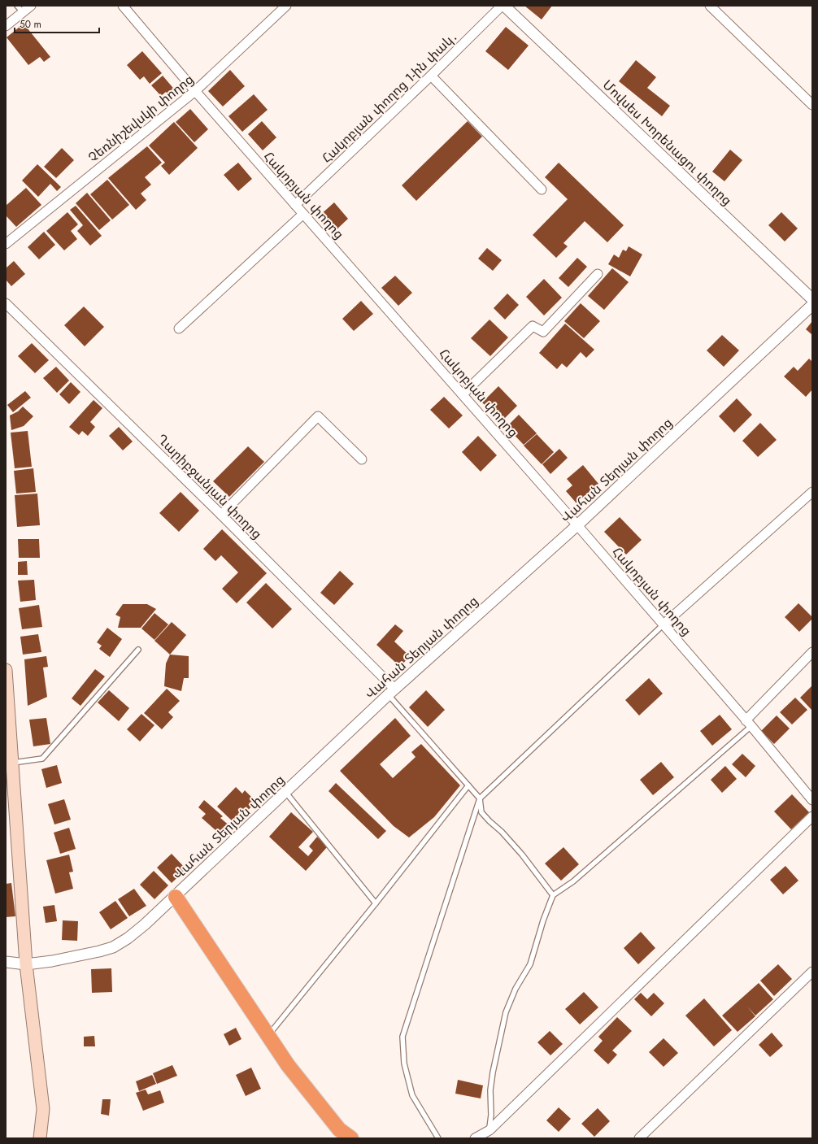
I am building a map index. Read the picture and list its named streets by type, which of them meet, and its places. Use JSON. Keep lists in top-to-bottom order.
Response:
{
  "streets": {
    "street": [
      "Հակոբյան փողոց 1-ին փակ․",
      "Չեռնիշեվսկի փողոց",
      "Մովսես Խորենացու փողոց",
      "Հակոբյան փողոց",
      "Վահան Տերյան փողոց",
      "Ղարիբջանյան փողոց"
    ]
  },
  "crossings": [
    ["Հակոբյան փողոց 1-ին փակ․", "Հակոբյան փողոց"],
    ["Չեռնիշեվսկի փողոց", "Հակոբյան փողոց"],
    ["Հակոբյան փողոց", "Վահան Տերյան փողոց"],
    ["Վահան Տերյան փողոց", "Ղարիբջանյան փողոց"]
  ],
  "scale_bar": "50 m"
}
